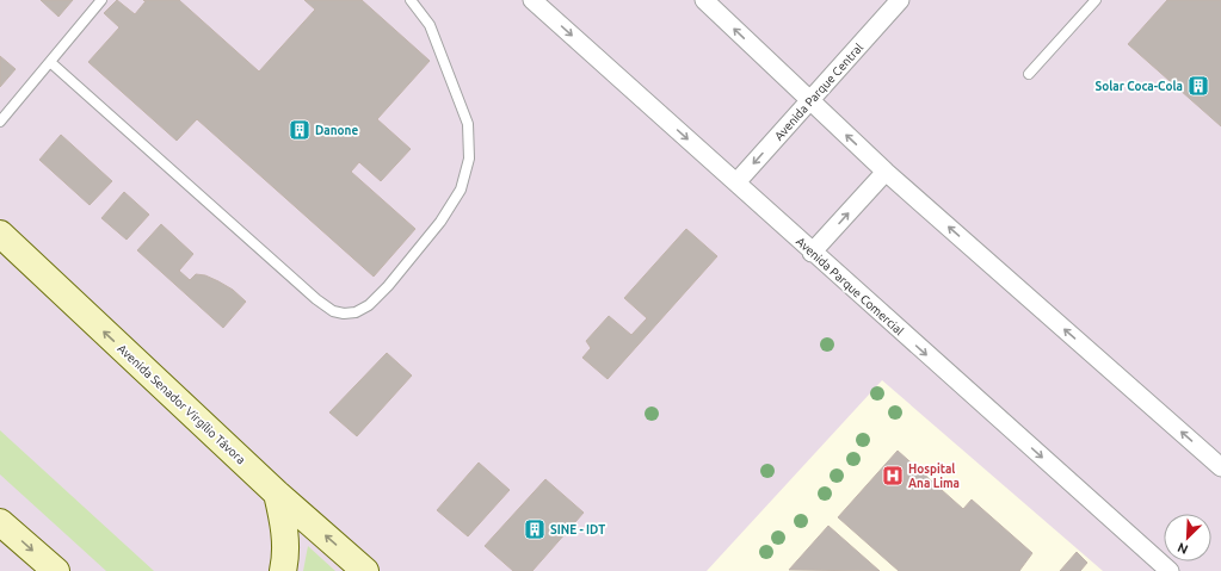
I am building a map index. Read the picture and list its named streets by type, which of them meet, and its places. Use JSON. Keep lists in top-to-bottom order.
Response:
{
  "streets": {
    "main road": ["Avenida Senador Virgílio Távora"],
    "street": ["Avenida Parque Central", "Avenida Parque Comercial"]
  },
  "crossings": [
    ["Avenida Parque Central", "Avenida Parque Comercial"]
  ],
  "one_way": ["Avenida Senador Virgílio Távora"],
  "places": {
    "building": ["Solar Coca-Cola", "Danone", "SINE - IDT"],
    "hospital": ["Hospital Ana Lima"]
  },
  "north": "bottom left"
}
